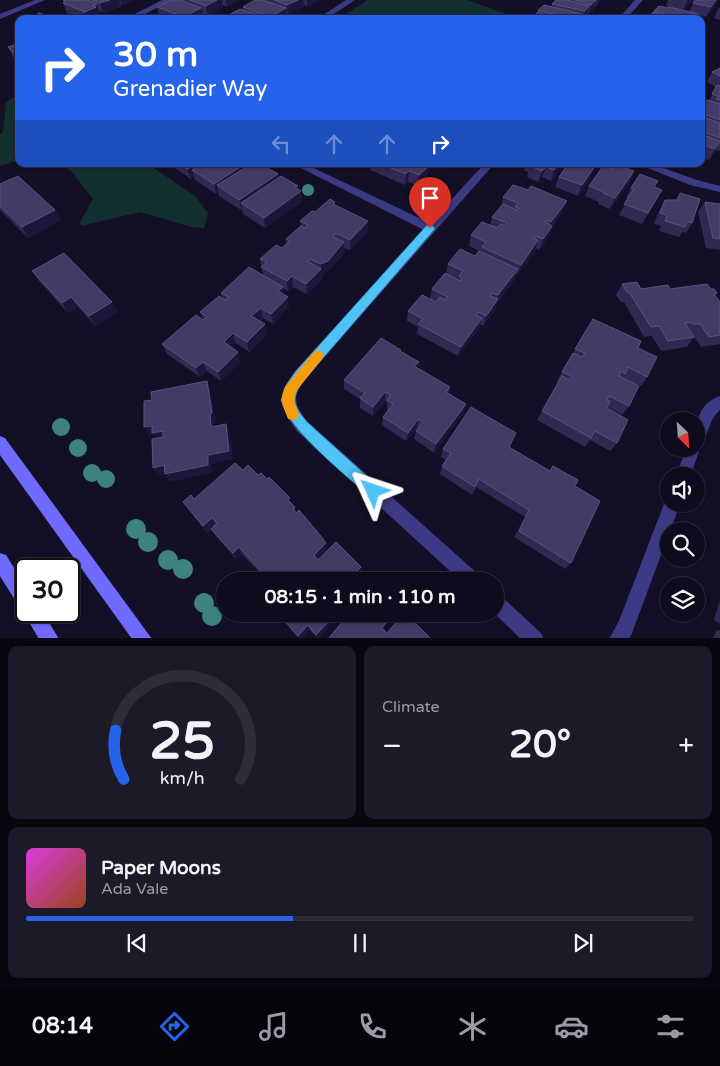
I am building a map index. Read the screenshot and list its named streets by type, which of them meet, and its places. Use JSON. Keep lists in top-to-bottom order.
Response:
{
  "north": "bottom right",
  "page": {
    "turn": ["30 m", "Grenadier Way"],
    "limit": "30",
    "trip": "08:15 · 1 min · 110 m",
    "tile": "Climate",
    "heat": ["−", "20°", "+"],
    "song": ["Paper Moons", "Ada Vale"],
    "tabs": "08:14",
    "gauge": ["25", "km/h"]
  }
}
